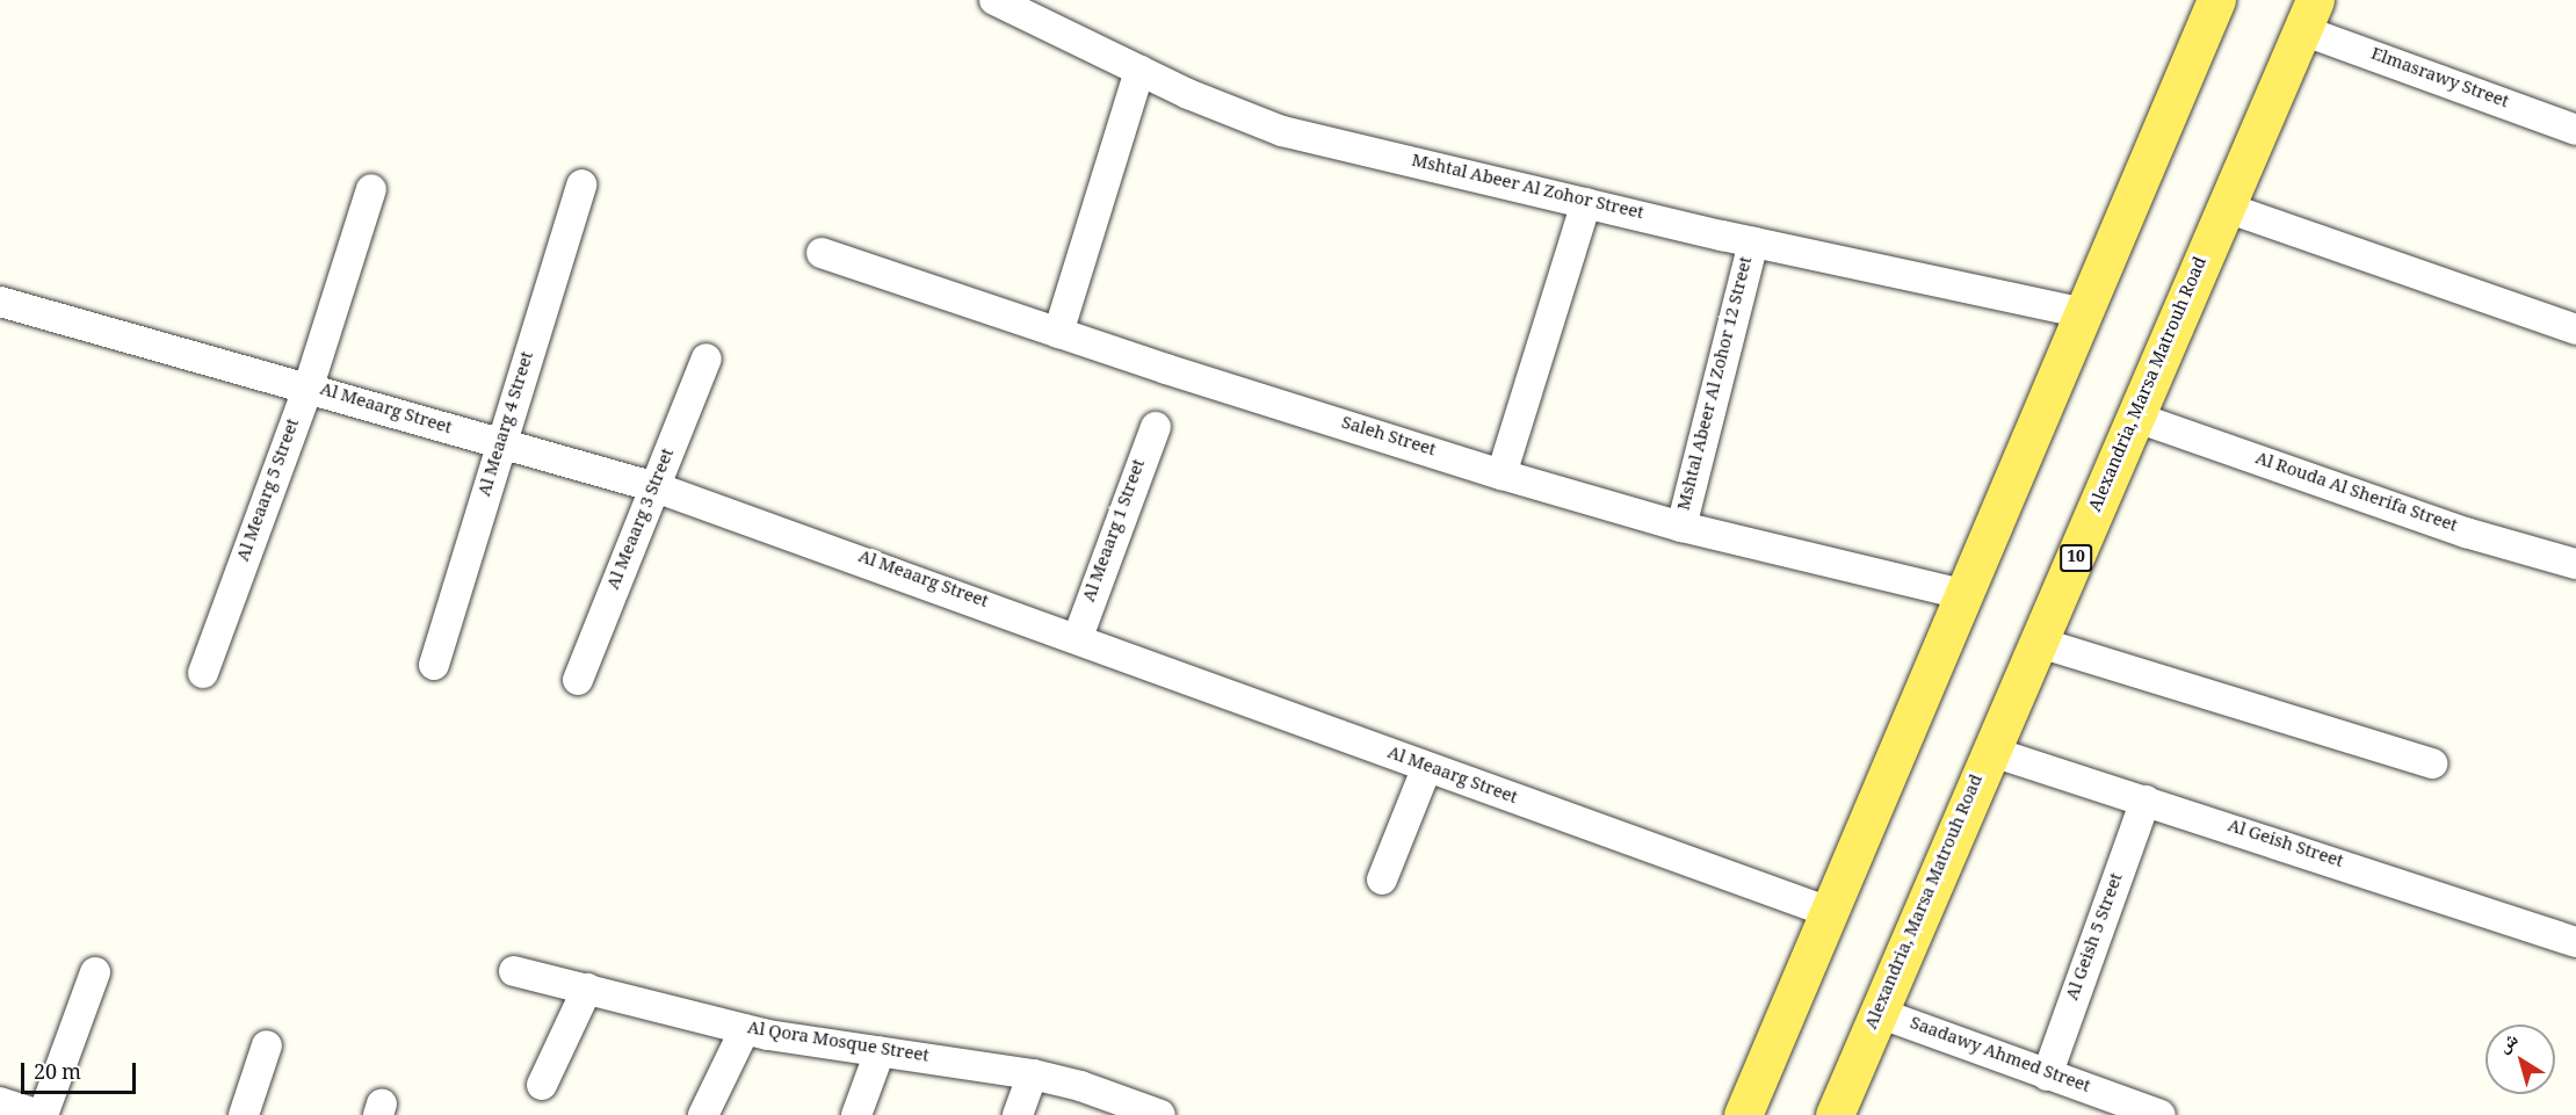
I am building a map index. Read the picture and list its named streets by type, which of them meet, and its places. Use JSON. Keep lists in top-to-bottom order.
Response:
{
  "streets": {
    "main road": ["Alexandria, Marsa Matrouh Road", "10"],
    "street": [
      "Elmasrawy Street",
      "Mshtal Abeer Al Zohor Street",
      "Mshtal Abeer Al Zohor 12 Street",
      "Al Meaarg Street",
      "Al Meaarg 4 Street",
      "Saleh Street",
      "Al Meaarg 5 Street",
      "Al Rouda Al Sherifa Street",
      "Al Meaarg 3 Street",
      "Al Meaarg 1 Street",
      "Al Geish Street",
      "Al Geish 5 Street",
      "Al Qora Mosque Street",
      "Saadawy Ahmed Street"
    ]
  },
  "crossings": [
    ["Elmasrawy Street", "Alexandria, Marsa Matrouh Road"],
    ["Mshtal Abeer Al Zohor Street", "Mshtal Abeer Al Zohor 12 Street"],
    ["Mshtal Abeer Al Zohor 12 Street", "Saleh Street"],
    ["Alexandria, Marsa Matrouh Road", "Al Rouda Al Sherifa Street"],
    ["Alexandria, Marsa Matrouh Road", "Al Geish Street"],
    ["Alexandria, Marsa Matrouh Road", "Saadawy Ahmed Street"],
    ["Al Meaarg Street", "Al Meaarg 4 Street"],
    ["Al Meaarg Street", "Al Meaarg 5 Street"],
    ["Al Meaarg Street", "Al Meaarg 3 Street"],
    ["Al Meaarg Street", "Al Meaarg 1 Street"],
    ["Al Geish Street", "Al Geish 5 Street"],
    ["Al Geish 5 Street", "Saadawy Ahmed Street"]
  ],
  "scale_bar": "20 m",
  "north": "top left"
}
